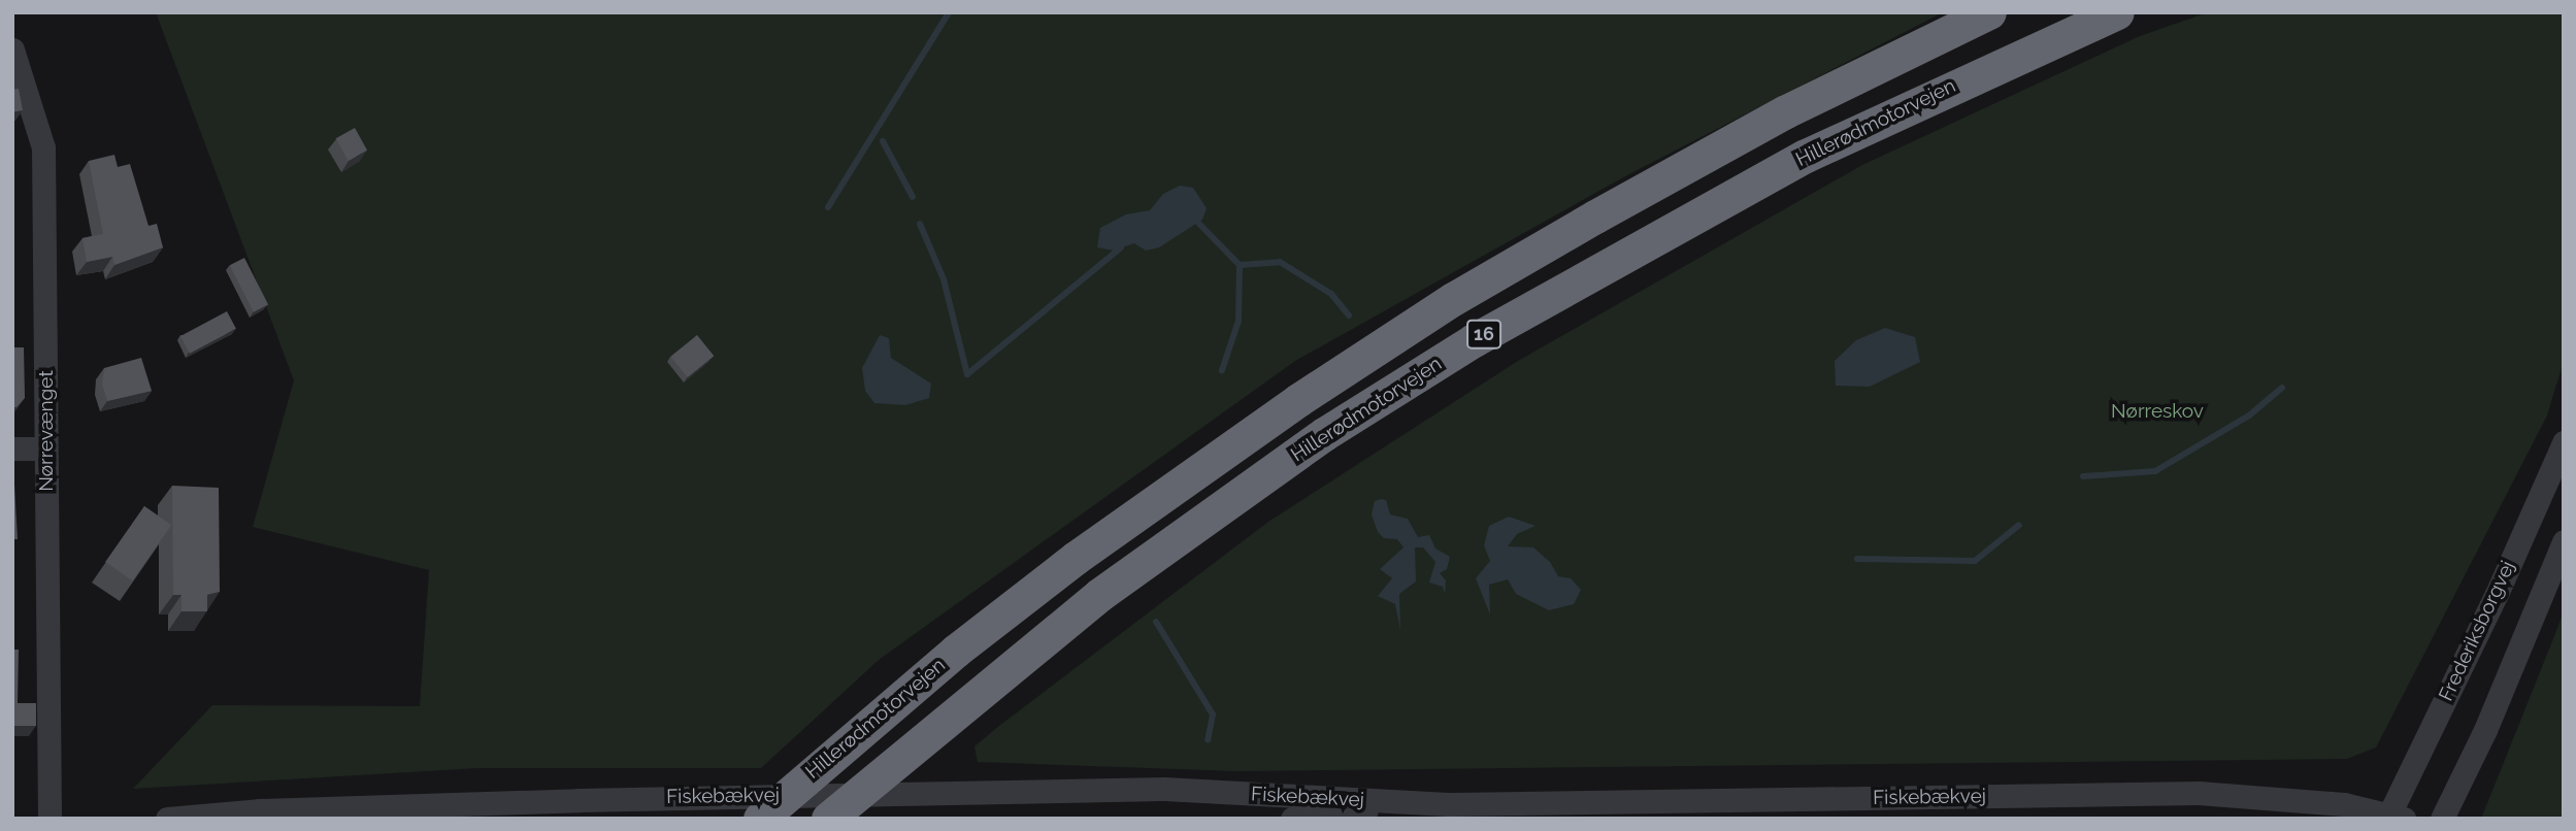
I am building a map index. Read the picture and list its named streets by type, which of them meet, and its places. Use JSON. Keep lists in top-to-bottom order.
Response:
{
  "streets": {
    "highway": ["Hillerødmotorvejen", "16"],
    "street": ["Nørrevænget", "Frederiksborgvej", "Fiskebækvej"]
  },
  "crossings": [
    ["Frederiksborgvej", "Fiskebækvej"]
  ],
  "parks": ["Nørreskov"]
}
